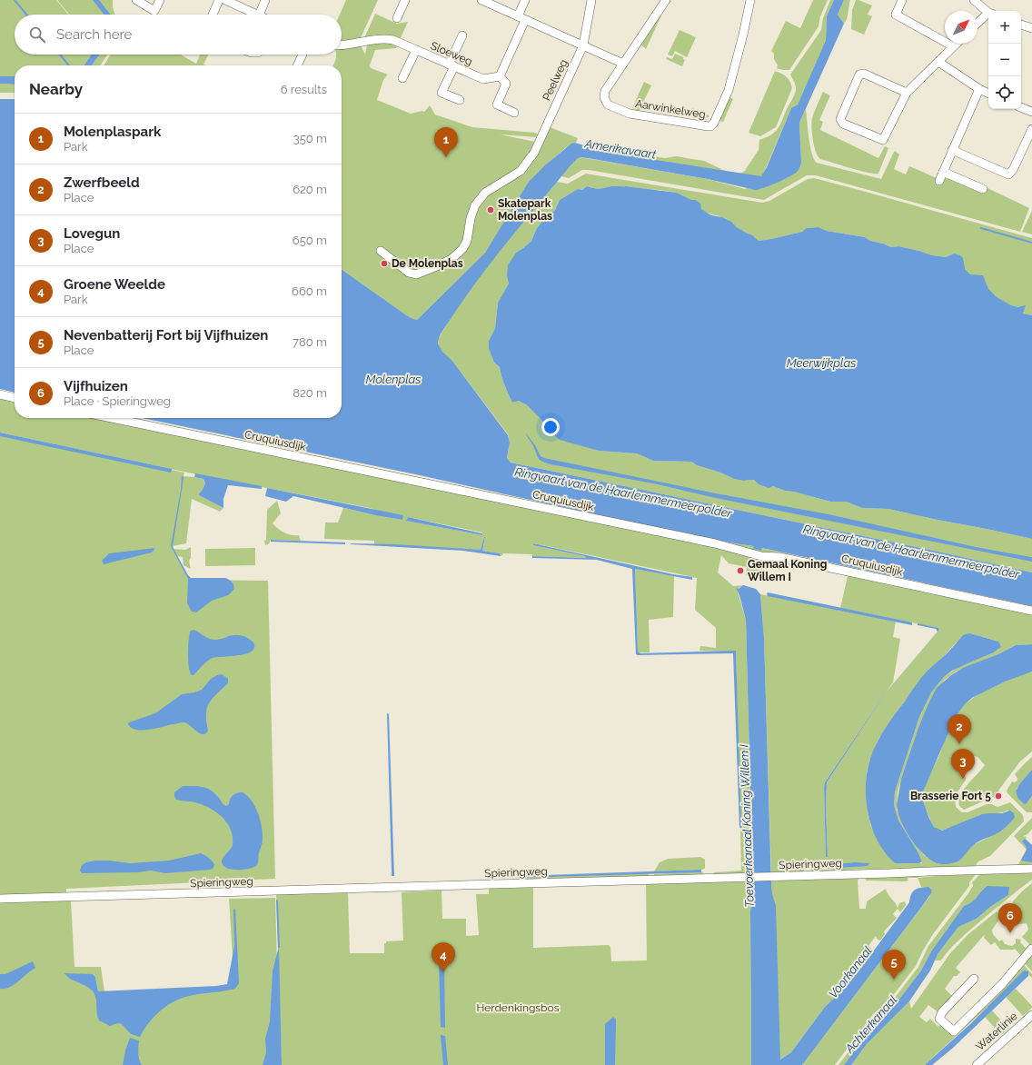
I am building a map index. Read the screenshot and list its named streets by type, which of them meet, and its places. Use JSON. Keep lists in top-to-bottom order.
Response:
{
  "streets": {
    "street": [
      "Sloeweg",
      "Peelweg",
      "Aarwinkelweg",
      "Cruquiusdijk",
      "Spieringweg",
      "Waterlinie"
    ]
  },
  "water": [
    "Amerikavaart",
    "Meerwijkplas",
    "Molenplas",
    "Ringvaart van de Haarlemmermeerpolder",
    "Toevoerkanaal Koning Willem I",
    "Voorkanaal",
    "Achterkanaal"
  ],
  "parks": ["Herdenkingsbos"],
  "places": [
    "Skatepark Molenplas",
    "De Molenplas",
    "Gemaal Koning Willem I",
    "Brasserie Fort 5"
  ],
  "north": "top right",
  "page": {
    "map_buttons": ["+", "−"],
    "search": "Search here",
    "heading": ["Nearby", "6 results"],
    "list": [
      {
        "mark": "1",
        "name": "Molenplaspark",
        "note": "Park",
        "value": "350 m"
      },
      {
        "mark": "2",
        "name": "Zwerfbeeld",
        "note": "Place",
        "value": "620 m"
      },
      {
        "mark": "3",
        "name": "Lovegun",
        "note": "Place",
        "value": "650 m"
      },
      {
        "mark": "4",
        "name": "Groene Weelde",
        "note": "Park",
        "value": "660 m"
      },
      {
        "mark": "5",
        "name": "Nevenbatterij Fort bij Vijfhuizen",
        "note": "Place",
        "value": "780 m"
      },
      {
        "mark": "6",
        "name": "Vijfhuizen",
        "note": "Place · Spieringweg",
        "value": "820 m"
      }
    ],
    "pins": [
      "1",
      "2",
      "3",
      "6",
      "4",
      "5"
    ]
  }
}
